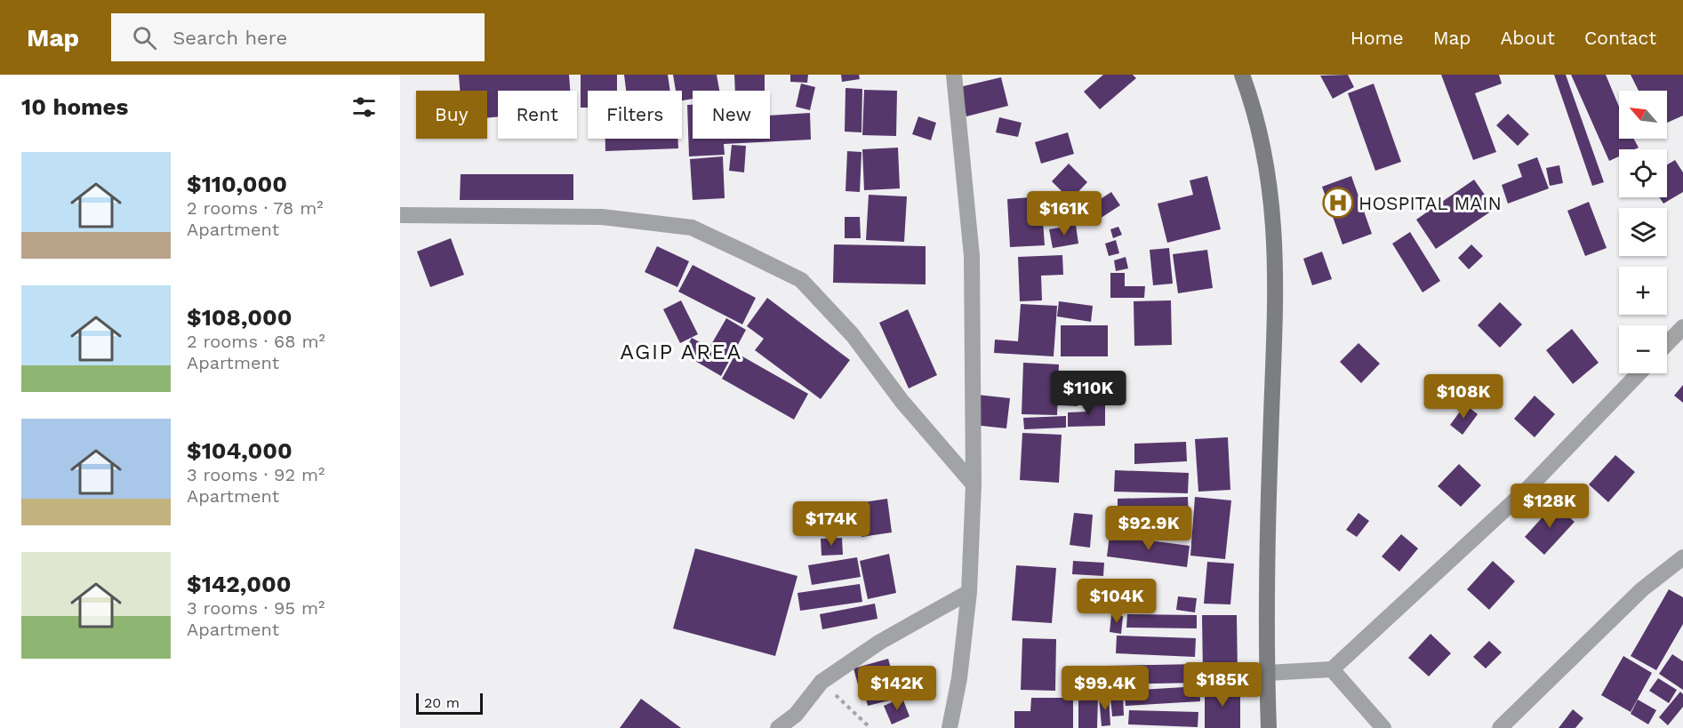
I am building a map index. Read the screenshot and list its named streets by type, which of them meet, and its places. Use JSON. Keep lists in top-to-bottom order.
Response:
{
  "districts": ["AGIP AREA"],
  "places": {
    "hospital": ["HOSPITAL MAIN"]
  },
  "scale_bar": "20 m",
  "north": "top left",
  "page": {
    "header": "Map",
    "search": "Search here",
    "nav": [
      "Home",
      "Map",
      "About",
      "Contact"
    ],
    "heading": "10 homes",
    "map_buttons": ["+", "−"],
    "chip": [
      "Buy",
      "Rent",
      "Filters",
      "New"
    ],
    "list": [
      {
        "name": "$110,000",
        "note": "2 rooms · 78 m² · Apartment"
      },
      {
        "name": "$108,000",
        "note": "2 rooms · 68 m² · Apartment"
      },
      {
        "name": "$104,000",
        "note": "3 rooms · 92 m² · Apartment"
      },
      {
        "name": "$142,000",
        "note": "3 rooms · 95 m² · Apartment"
      }
    ],
    "price": [
      "$161K",
      "$110K",
      "$108K",
      "$128K",
      "$174K",
      "$92.9K",
      "$104K",
      "$185K",
      "$142K",
      "$99.4K"
    ],
    "scale": "20 m"
  }
}
